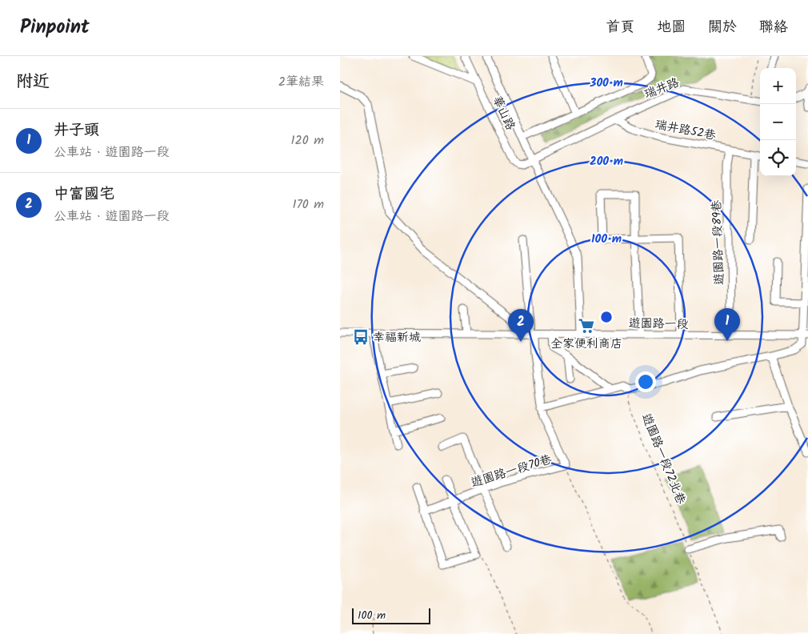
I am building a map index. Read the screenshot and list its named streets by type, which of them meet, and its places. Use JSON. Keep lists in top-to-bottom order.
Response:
{
  "streets": {
    "street": [
      "瑞井路",
      "華山路",
      "瑞井路52巷",
      "遊園路一段89巷",
      "遊園路一段",
      "遊園路一段70巷"
    ],
    "path": ["遊園路一段72北巷"]
  },
  "crossings": [
    ["瑞井路", "華山路"],
    ["瑞井路", "瑞井路52巷"],
    ["瑞井路52巷", "遊園路一段89巷"],
    ["遊園路一段89巷", "遊園路一段"],
    ["遊園路一段", "遊園路一段70巷"]
  ],
  "places": {
    "supermarket": ["全家便利商店"],
    "bus stop": ["幸福新城"]
  },
  "scale_bar": "100 m",
  "page": {
    "header": "Pinpoint",
    "nav": [
      "首頁",
      "地圖",
      "關於",
      "聯絡"
    ],
    "heading": ["附近", "2筆結果"],
    "map_buttons": ["+", "−"],
    "list": [
      {
        "mark": "1",
        "name": "井子頭",
        "note": "公車站 · 遊園路一段",
        "value": "120 m"
      },
      {
        "mark": "2",
        "name": "中富國宅",
        "note": "公車站 · 遊園路一段",
        "value": "170 m"
      }
    ],
    "pins": ["1", "2"],
    "scale": "100 m"
  },
  "rings": ["300 m", "200 m", "100 m"]
}
